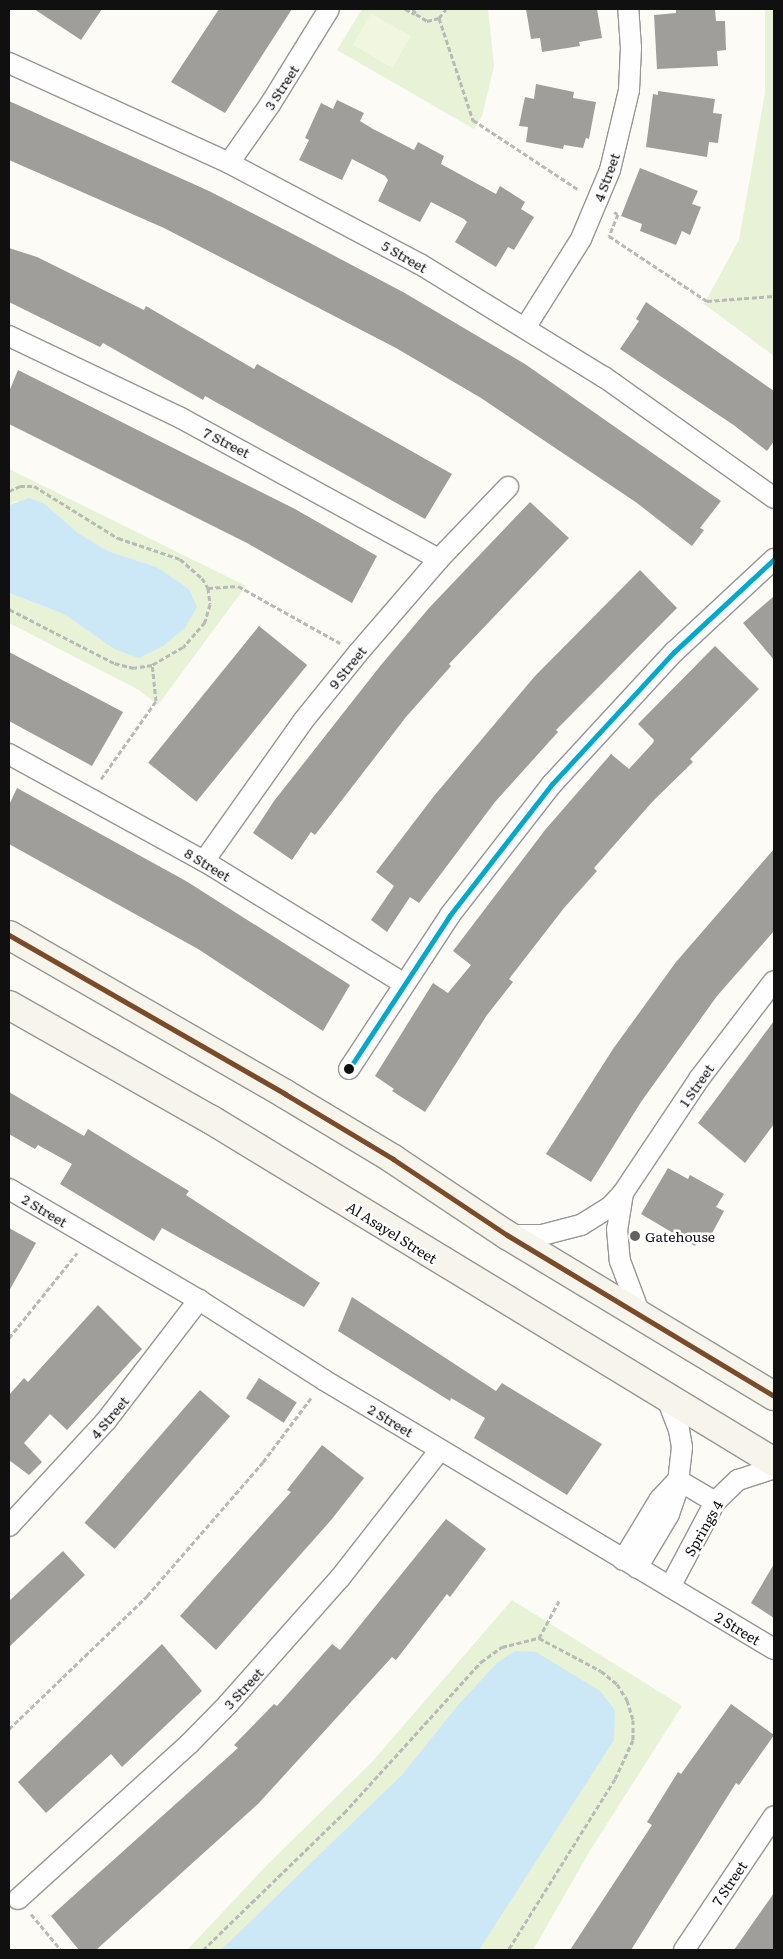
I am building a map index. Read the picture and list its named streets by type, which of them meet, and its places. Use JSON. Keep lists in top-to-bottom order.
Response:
{
  "streets": {
    "main road": ["Al Asayel Street"],
    "street": [
      "3 Street",
      "4 Street",
      "5 Street",
      "7 Street",
      "9 Street",
      "8 Street",
      "1 Street",
      "2 Street",
      "Springs 4"
    ]
  },
  "crossings": [
    ["3 Street", "5 Street"],
    ["3 Street", "2 Street"],
    ["4 Street", "5 Street"],
    ["4 Street", "2 Street"],
    ["7 Street", "9 Street"],
    ["9 Street", "8 Street"],
    ["2 Street", "Springs 4"]
  ],
  "places": ["Gatehouse"]
}
